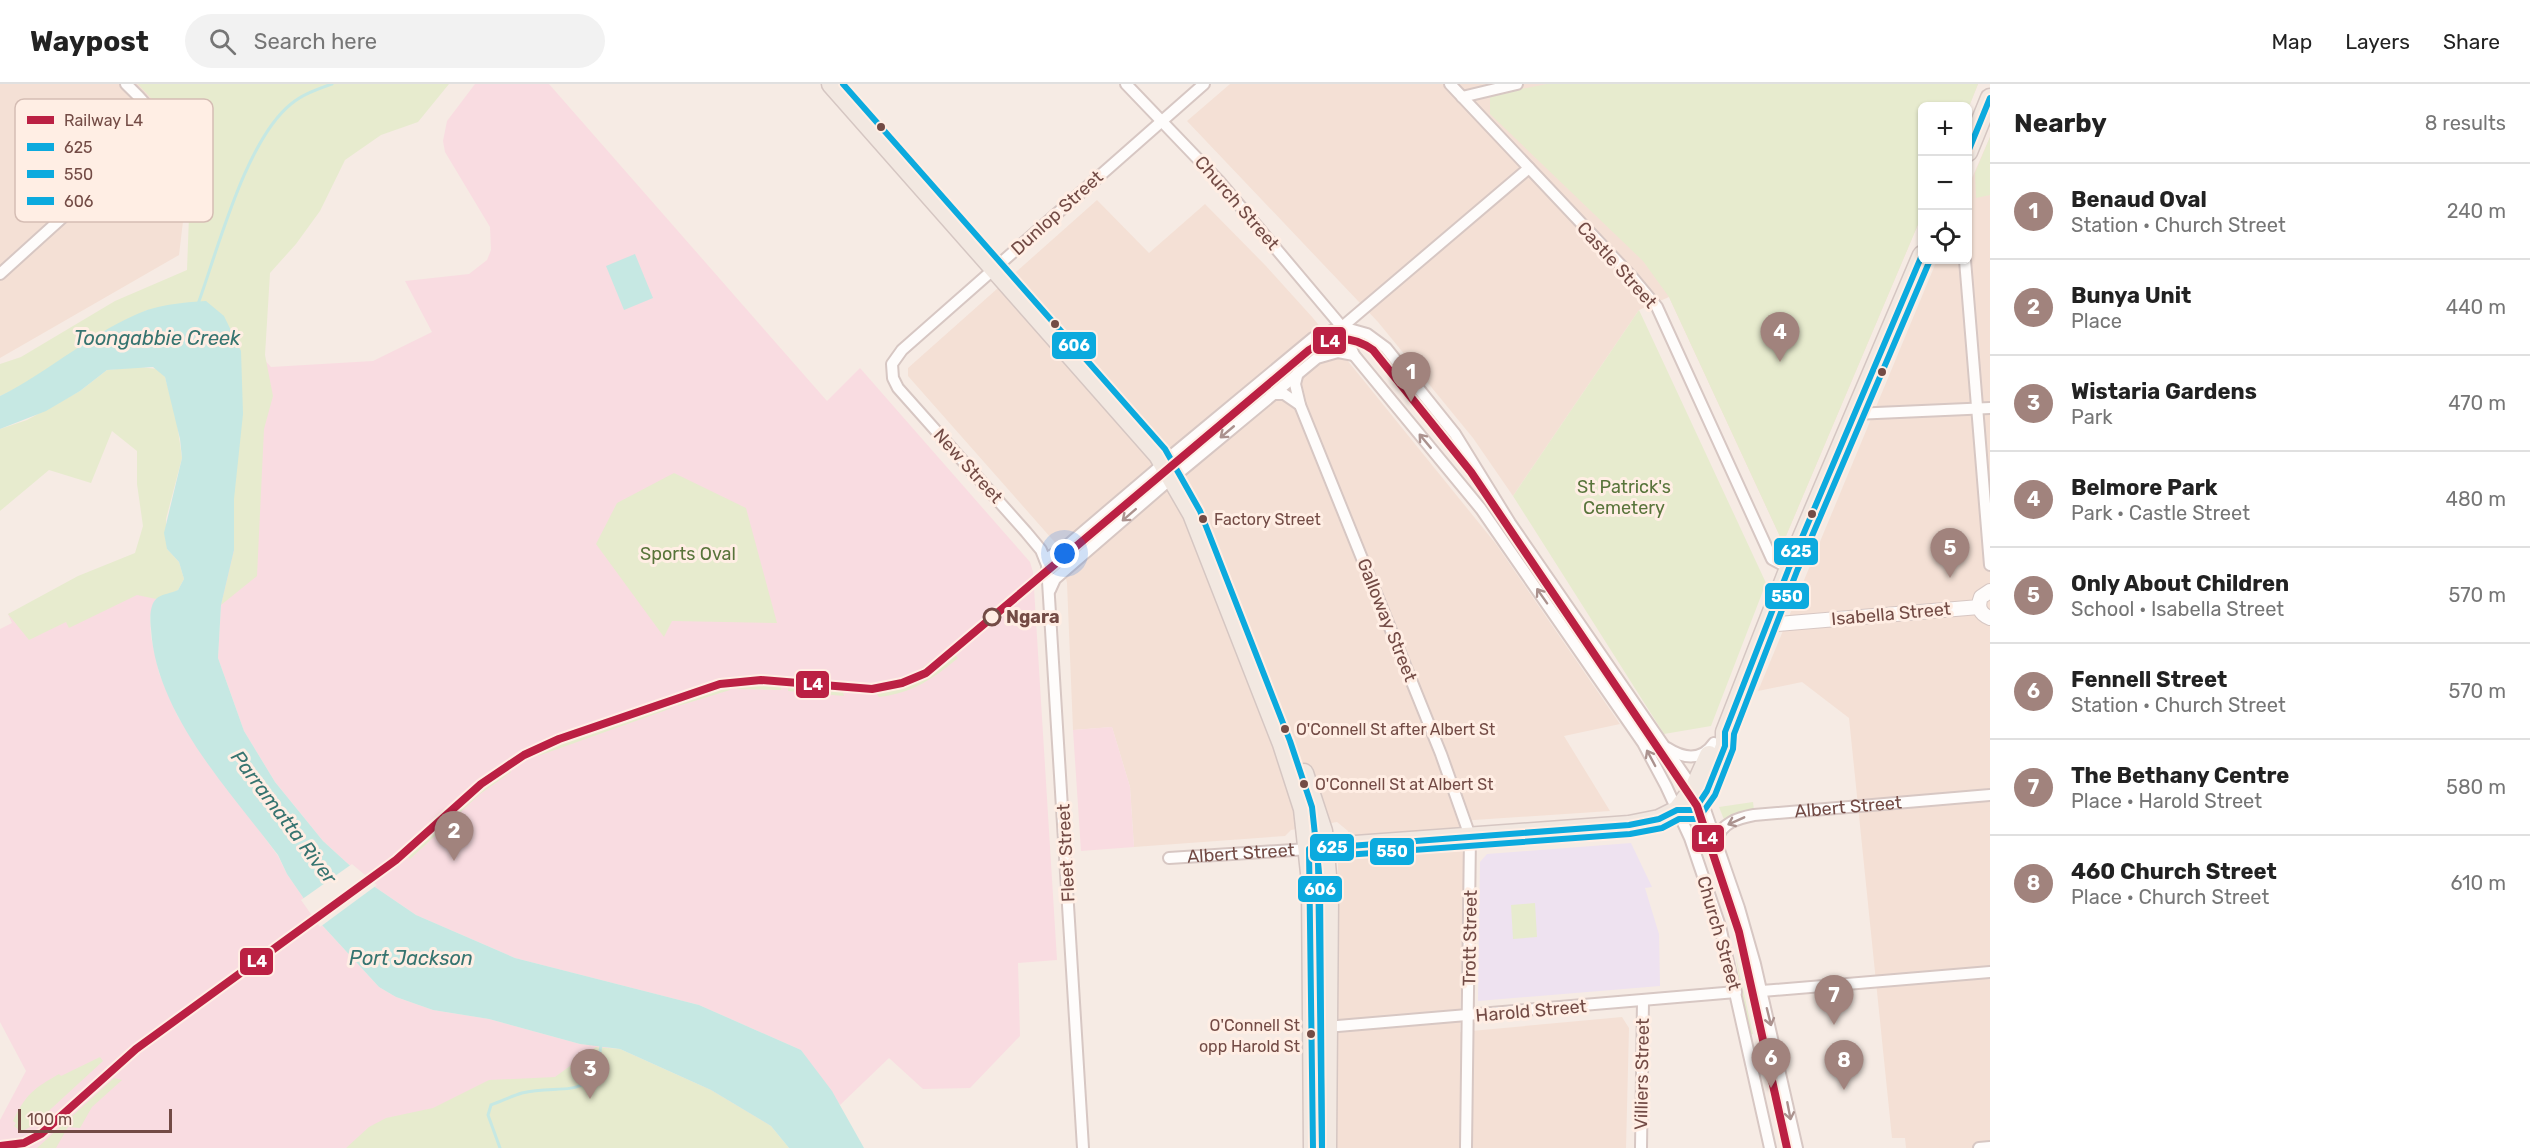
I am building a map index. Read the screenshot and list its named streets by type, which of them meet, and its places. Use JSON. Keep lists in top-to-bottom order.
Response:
{
  "streets": {
    "main road": ["Albert Street"],
    "street": [
      "Church Street",
      "Dunlop Street",
      "Castle Street",
      "New Street",
      "Isabella Street",
      "Galloway Street",
      "Fleet Street",
      "Trott Street",
      "Harold Street",
      "Villiers Street"
    ]
  },
  "crossings": [
    ["Church Street", "Dunlop Street"],
    ["Church Street", "Albert Street"],
    ["Church Street", "Harold Street"],
    ["Dunlop Street", "New Street"],
    ["New Street", "Fleet Street"],
    ["Galloway Street", "Albert Street"],
    ["Galloway Street", "Trott Street"],
    ["Albert Street", "Trott Street"],
    ["Trott Street", "Harold Street"],
    ["Harold Street", "Villiers Street"]
  ],
  "water": ["Toongabbie Creek", "Parramatta River", "Port Jackson"],
  "parks": ["St Patrick's Cemetery", "Sports Oval"],
  "places": [
    "Factory Street",
    "Ngara",
    "O'Connell St after Albert St",
    "O'Connell St at Albert St",
    "O'Connell St opp Harold St"
  ],
  "lines": [
    "transit line 606",
    "transit line 625",
    "transit line 550",
    "rail line L4"
  ],
  "legend": [
    "Railway L4",
    "625",
    "550",
    "606"
  ],
  "scale_bar": "100 m",
  "page": {
    "header": "Waypost",
    "search": "Search here",
    "nav": ["Map", "Layers", "Share"],
    "heading": ["Nearby", "8 results"],
    "map_buttons": ["+", "−"],
    "list": [
      {
        "mark": "1",
        "name": "Benaud Oval",
        "note": "Station · Church Street",
        "value": "240 m"
      },
      {
        "mark": "2",
        "name": "Bunya Unit",
        "note": "Place",
        "value": "440 m"
      },
      {
        "mark": "3",
        "name": "Wistaria Gardens",
        "note": "Park",
        "value": "470 m"
      },
      {
        "mark": "4",
        "name": "Belmore Park",
        "note": "Park · Castle Street",
        "value": "480 m"
      },
      {
        "mark": "5",
        "name": "Only About Children",
        "note": "School · Isabella Street",
        "value": "570 m"
      },
      {
        "mark": "6",
        "name": "Fennell Street",
        "note": "Station · Church Street",
        "value": "570 m"
      },
      {
        "mark": "7",
        "name": "The Bethany Centre",
        "note": "Place · Harold Street",
        "value": "580 m"
      },
      {
        "mark": "8",
        "name": "460 Church Street",
        "note": "Place · Church Street",
        "value": "610 m"
      }
    ],
    "pins": [
      "4",
      "1",
      "5",
      "2",
      "7",
      "6",
      "8",
      "3"
    ],
    "scale": "100 m"
  }
}
